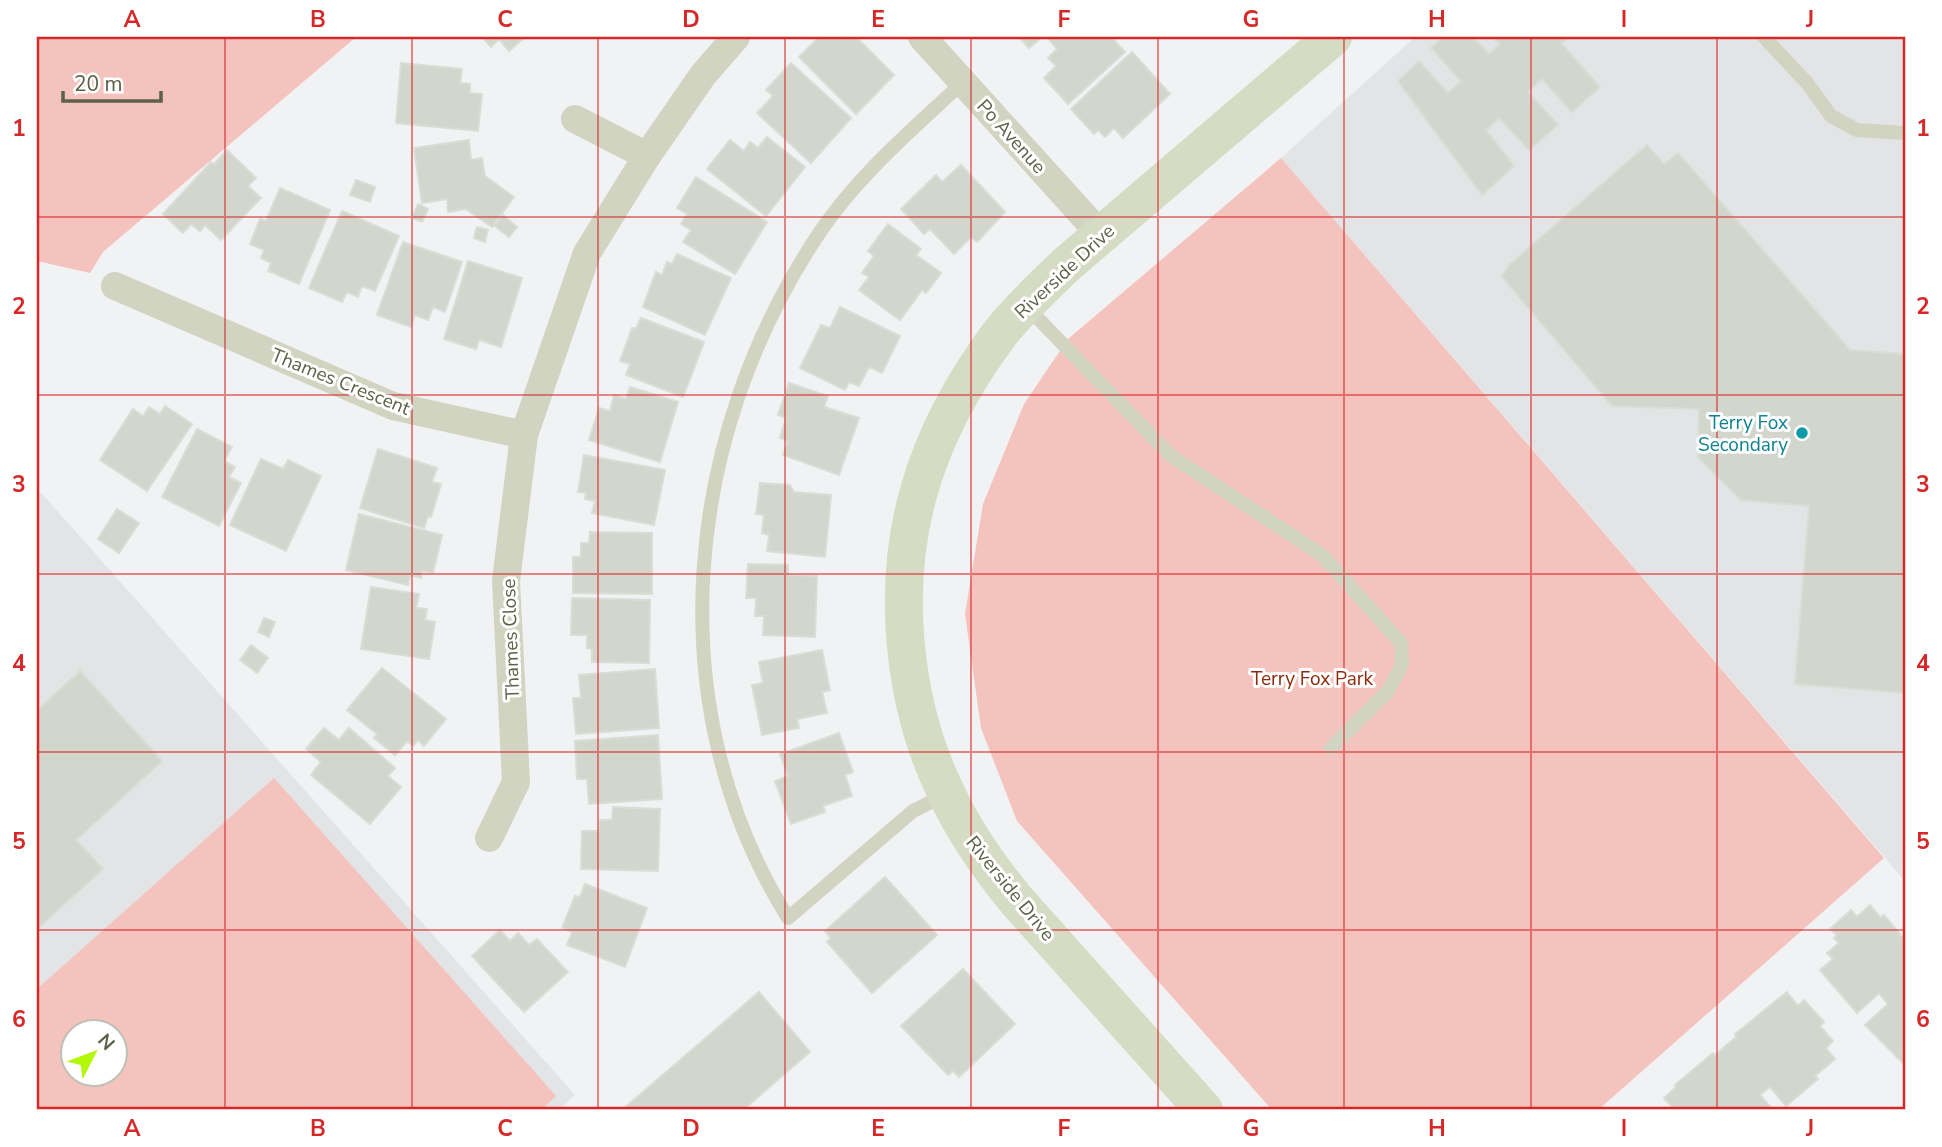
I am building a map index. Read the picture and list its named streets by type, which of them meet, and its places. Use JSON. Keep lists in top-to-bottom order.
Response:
{
  "streets": {
    "street": [
      "Po Avenue",
      "Riverside Drive",
      "Thames Crescent",
      "Thames Close"
    ]
  },
  "crossings": [
    ["Po Avenue", "Riverside Drive"],
    ["Thames Crescent", "Thames Close"]
  ],
  "parks": ["Terry Fox Park"],
  "places": ["Terry Fox Secondary"],
  "scale_bar": "20 m",
  "north": "top right",
  "grid": {
    "columns": [
      "A",
      "B",
      "C",
      "D",
      "E",
      "F",
      "G",
      "H",
      "I",
      "J"
    ],
    "rows": [
      "1",
      "2",
      "3",
      "4",
      "5",
      "6"
    ]
  }
}
